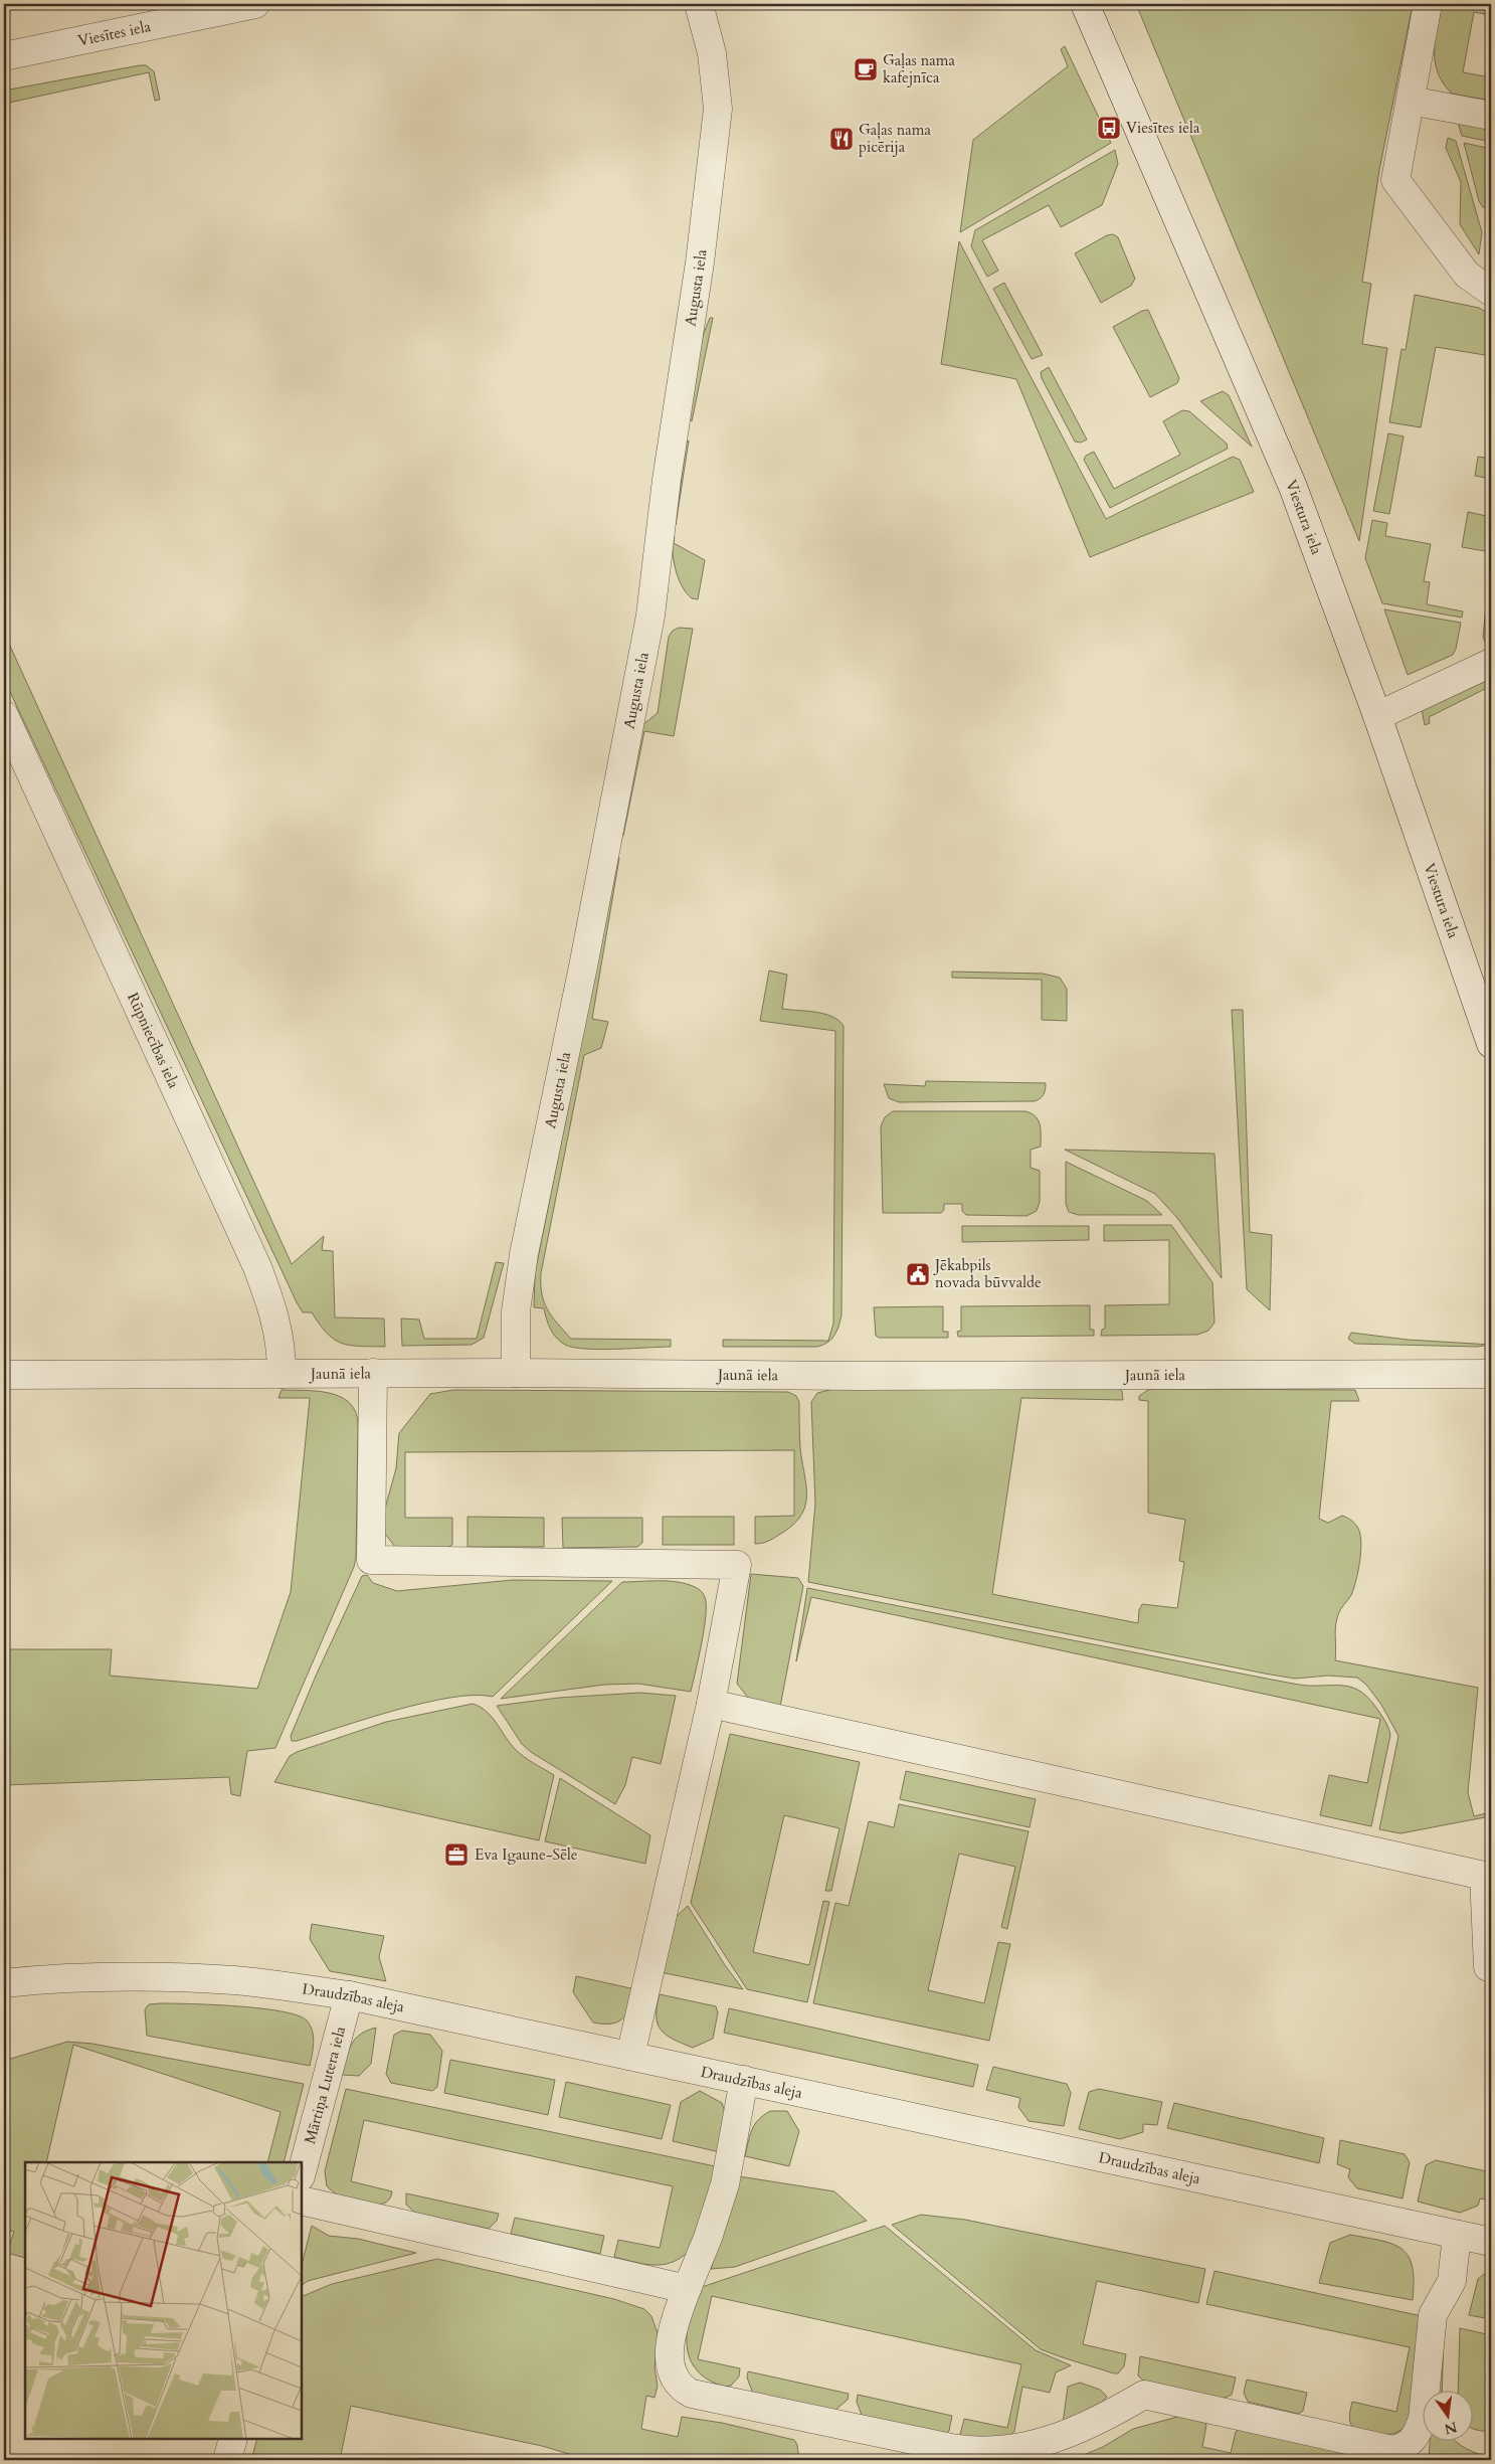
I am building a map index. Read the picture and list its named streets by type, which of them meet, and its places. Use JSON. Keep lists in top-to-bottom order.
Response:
{
  "streets": {
    "street": [
      "Viesītes iela",
      "Augusta iela",
      "Viestura iela",
      "Rūpniecības iela",
      "Jaunā iela",
      "Draudzības aleja",
      "Mārtiņa Lutera iela"
    ]
  },
  "crossings": [
    ["Augusta iela", "Jaunā iela"],
    ["Rūpniecības iela", "Jaunā iela"],
    ["Draudzības aleja", "Mārtiņa Lutera iela"]
  ],
  "places": {
    "cafe": ["Gaļas nama kafejnīca"],
    "bus stop": ["Viesītes iela"],
    "restaurant": ["Gaļas nama picērija"],
    "public building": ["Jēkabpils novada būvvalde"],
    "office": ["Eva Igaune-Sēle"]
  },
  "north": "bottom"
}
